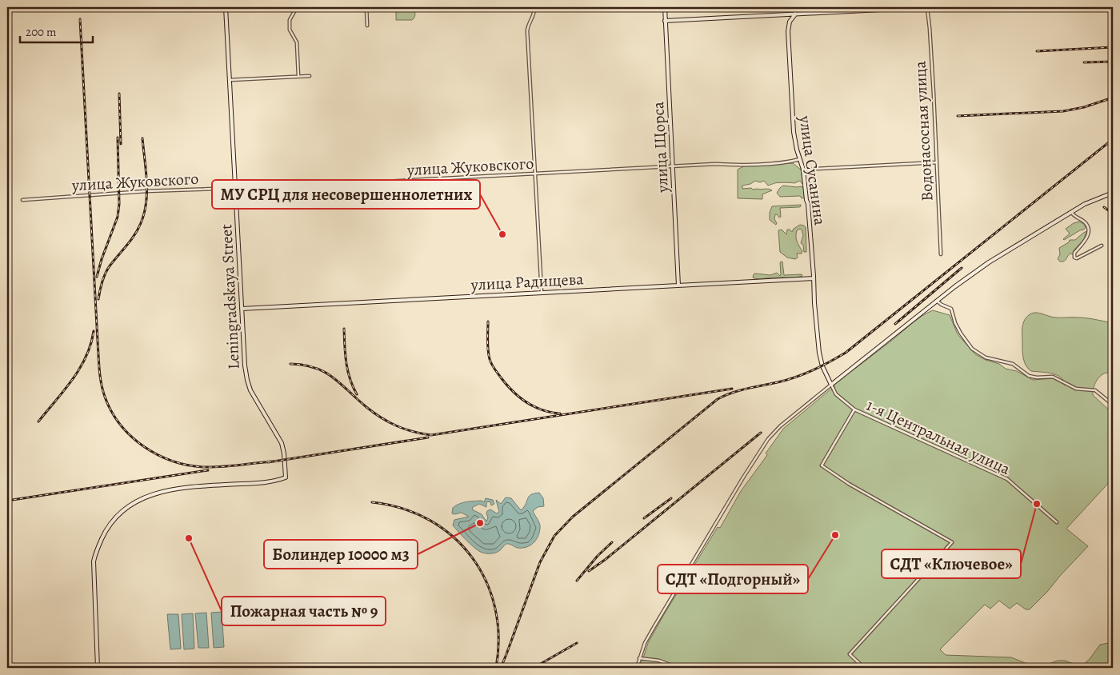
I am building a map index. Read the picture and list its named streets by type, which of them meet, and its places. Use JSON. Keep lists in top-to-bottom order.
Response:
{
  "streets": {
    "street": [
      "Водонасосная улица",
      "улица Щорса",
      "улица Жуковского",
      "улица Сусанина",
      "улица Радищева",
      "Leningradskaya Street",
      "1-я Центральная улица"
    ]
  },
  "crossings": [
    ["улица Щорса", "улица Жуковского"],
    ["улица Щорса", "улица Радищева"],
    ["улица Жуковского", "улица Сусанина"],
    ["улица Жуковского", "Leningradskaya Street"],
    ["улица Сусанина", "улица Радищева"],
    ["улица Сусанина", "1-я Центральная улица"],
    ["улица Радищева", "Leningradskaya Street"]
  ],
  "places": [
    "МУ СРЦ для несовершеннолетних",
    "СДТ «Ключевое»",
    "Болиндер 10000 м3",
    "СДТ «Подгорный»",
    "Пожарная часть № 9"
  ],
  "scale_bar": "200 m"
}
